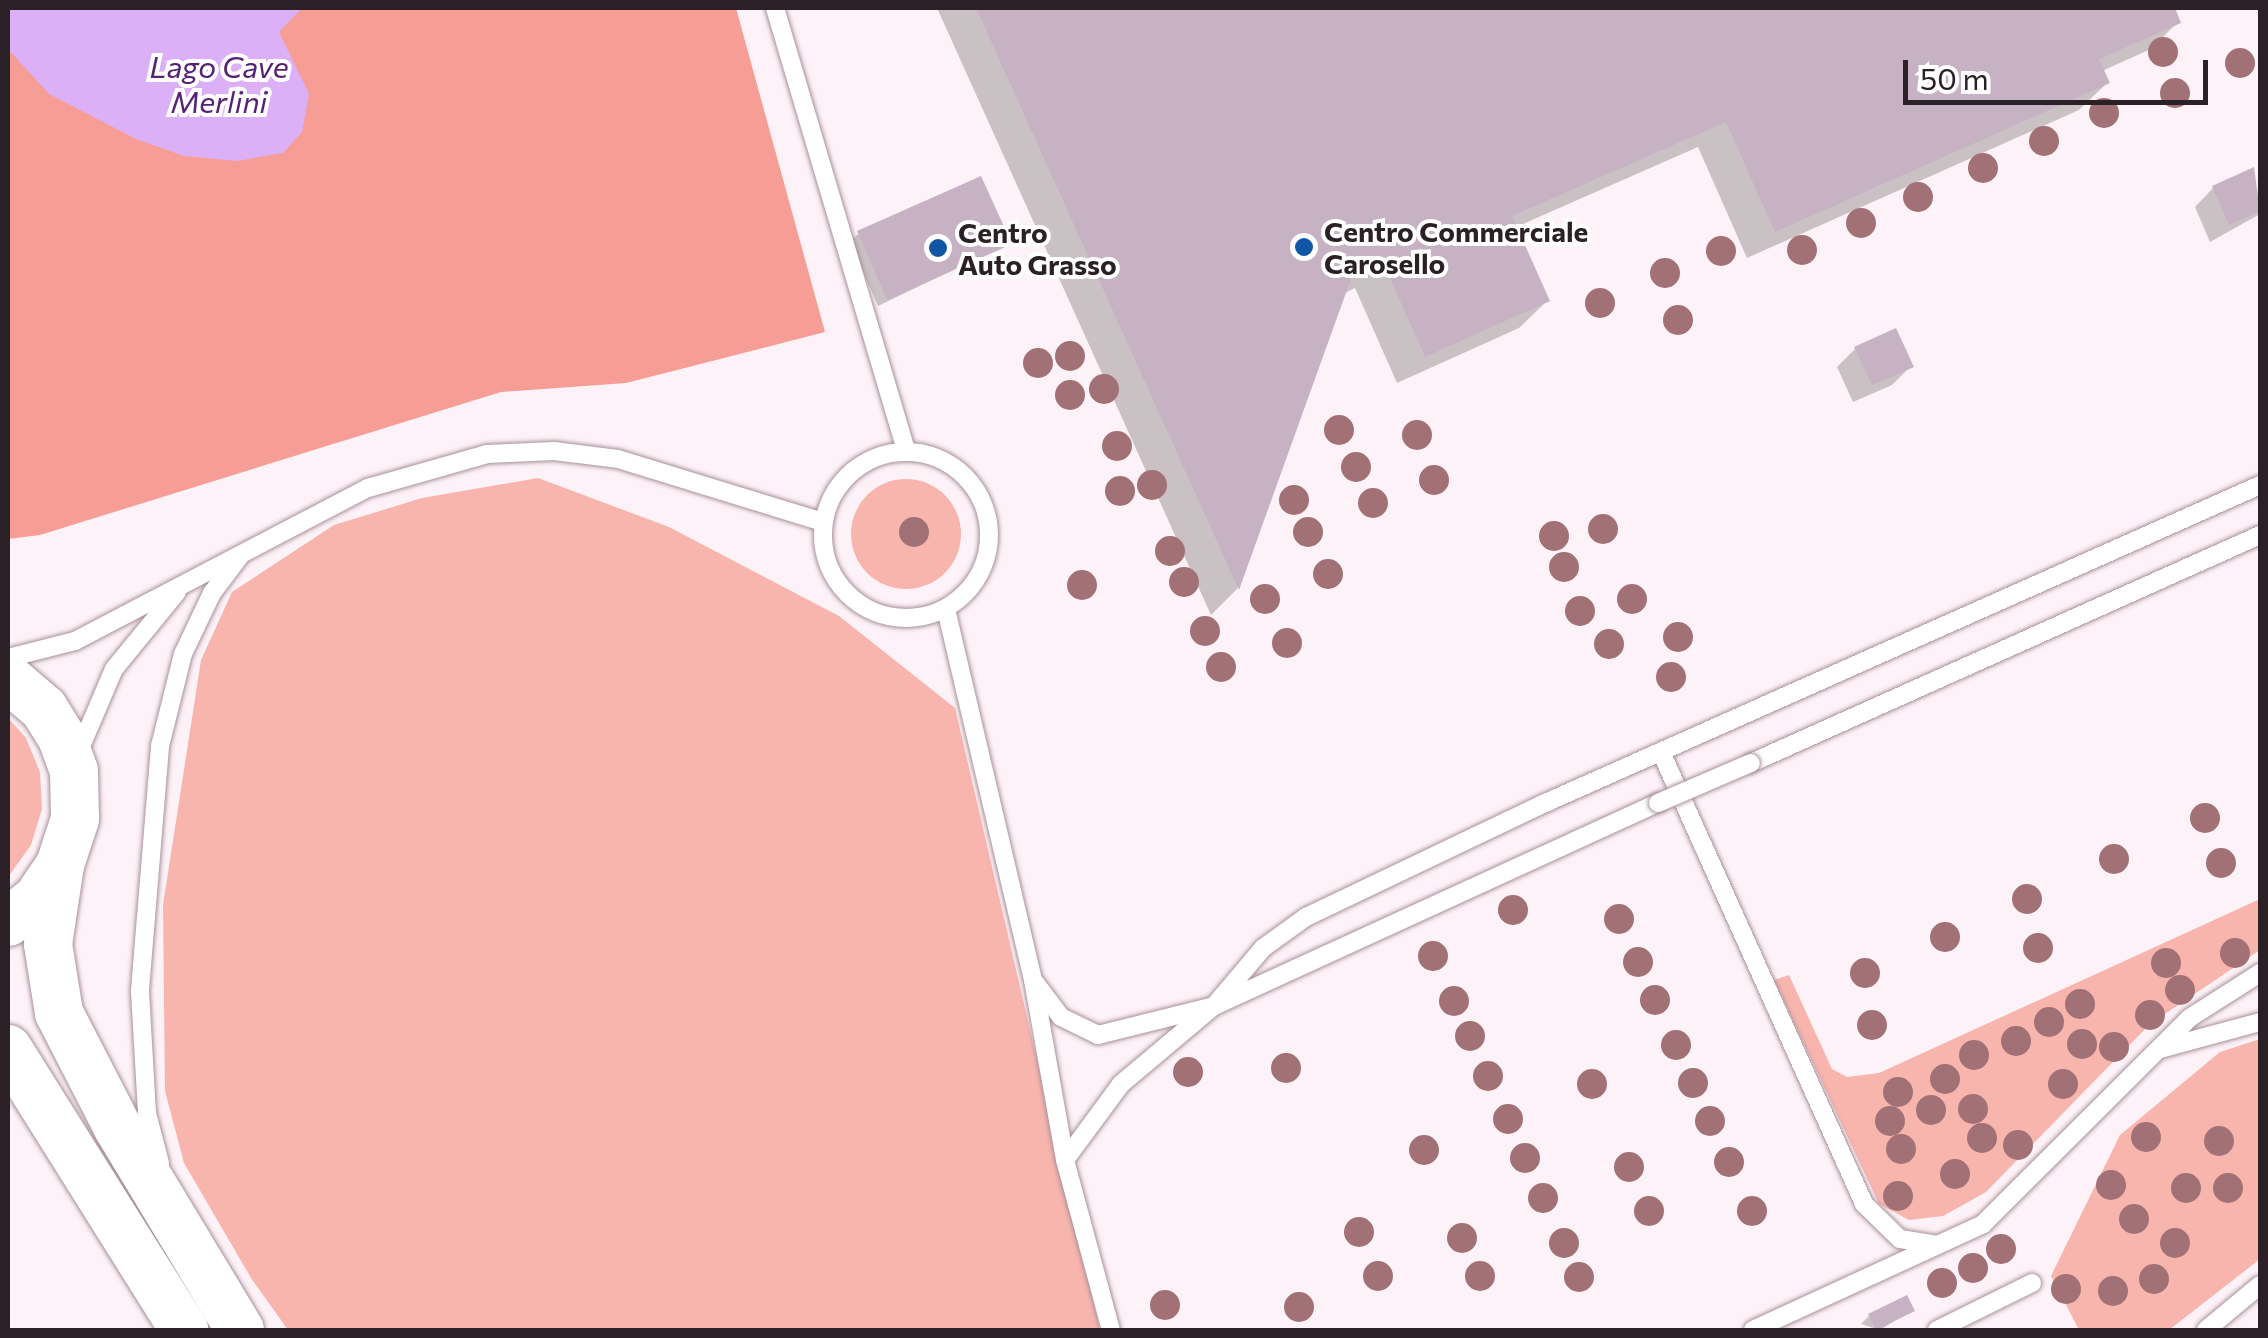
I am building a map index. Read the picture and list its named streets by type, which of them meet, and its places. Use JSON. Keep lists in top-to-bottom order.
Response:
{
  "water": ["Lago Cave Merlini"],
  "places": ["Centro Commerciale Carosello", "Centro Auto Grasso"],
  "scale_bar": "50 m"
}
